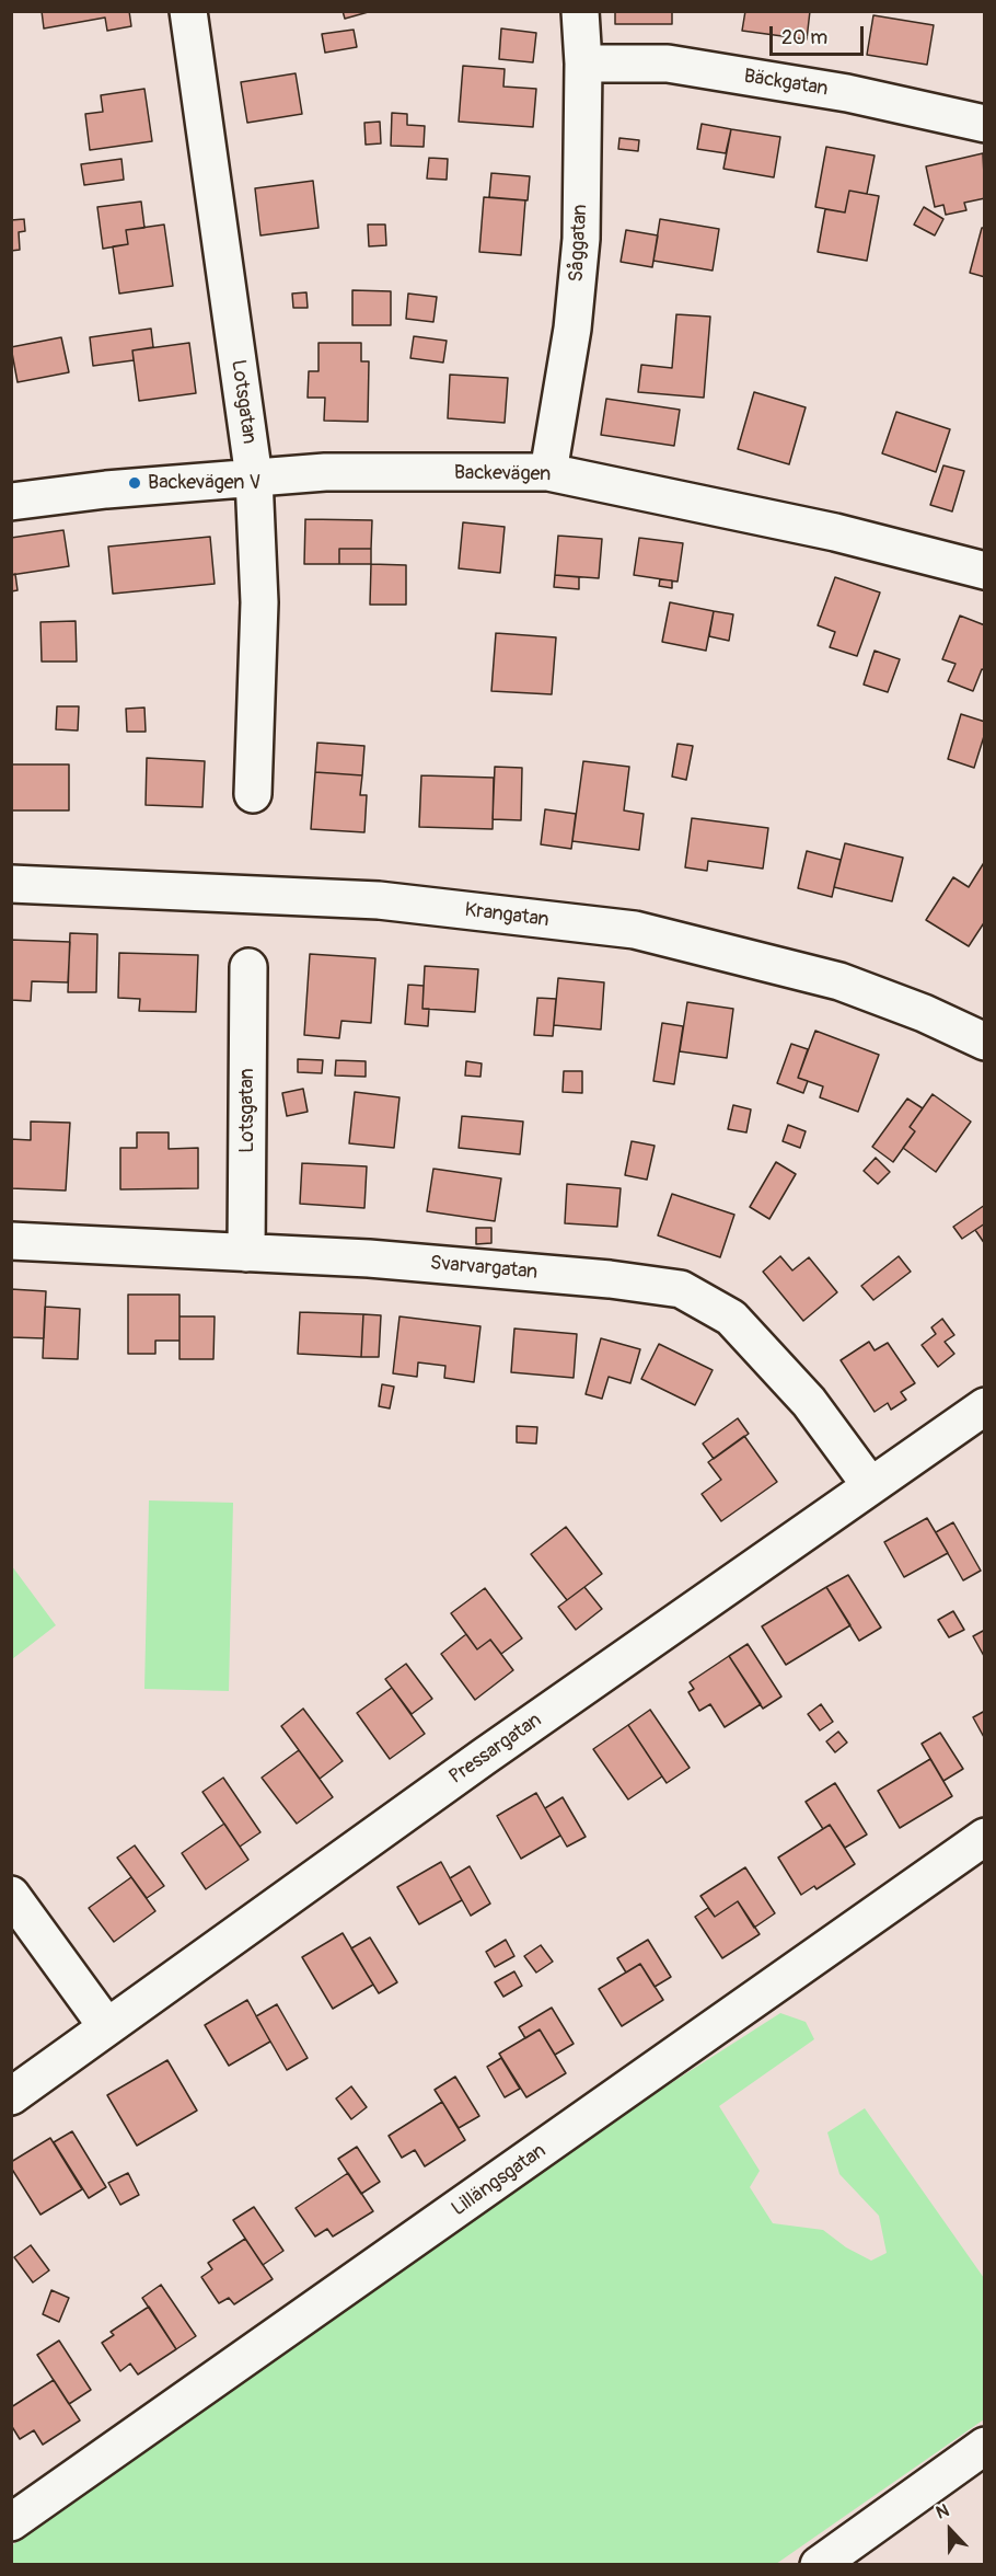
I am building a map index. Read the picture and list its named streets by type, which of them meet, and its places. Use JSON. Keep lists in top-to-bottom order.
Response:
{
  "streets": {
    "street": [
      "Bäckgatan",
      "Såggatan",
      "Lotsgatan",
      "Backevägen",
      "Krangatan",
      "Svarvargatan",
      "Pressargatan",
      "Lillängsgatan"
    ]
  },
  "crossings": [
    ["Bäckgatan", "Såggatan"],
    ["Såggatan", "Backevägen"],
    ["Lotsgatan", "Backevägen"],
    ["Lotsgatan", "Svarvargatan"],
    ["Svarvargatan", "Pressargatan"]
  ],
  "places": ["Backevägen V"],
  "scale_bar": "20 m",
  "north": "top"
}
